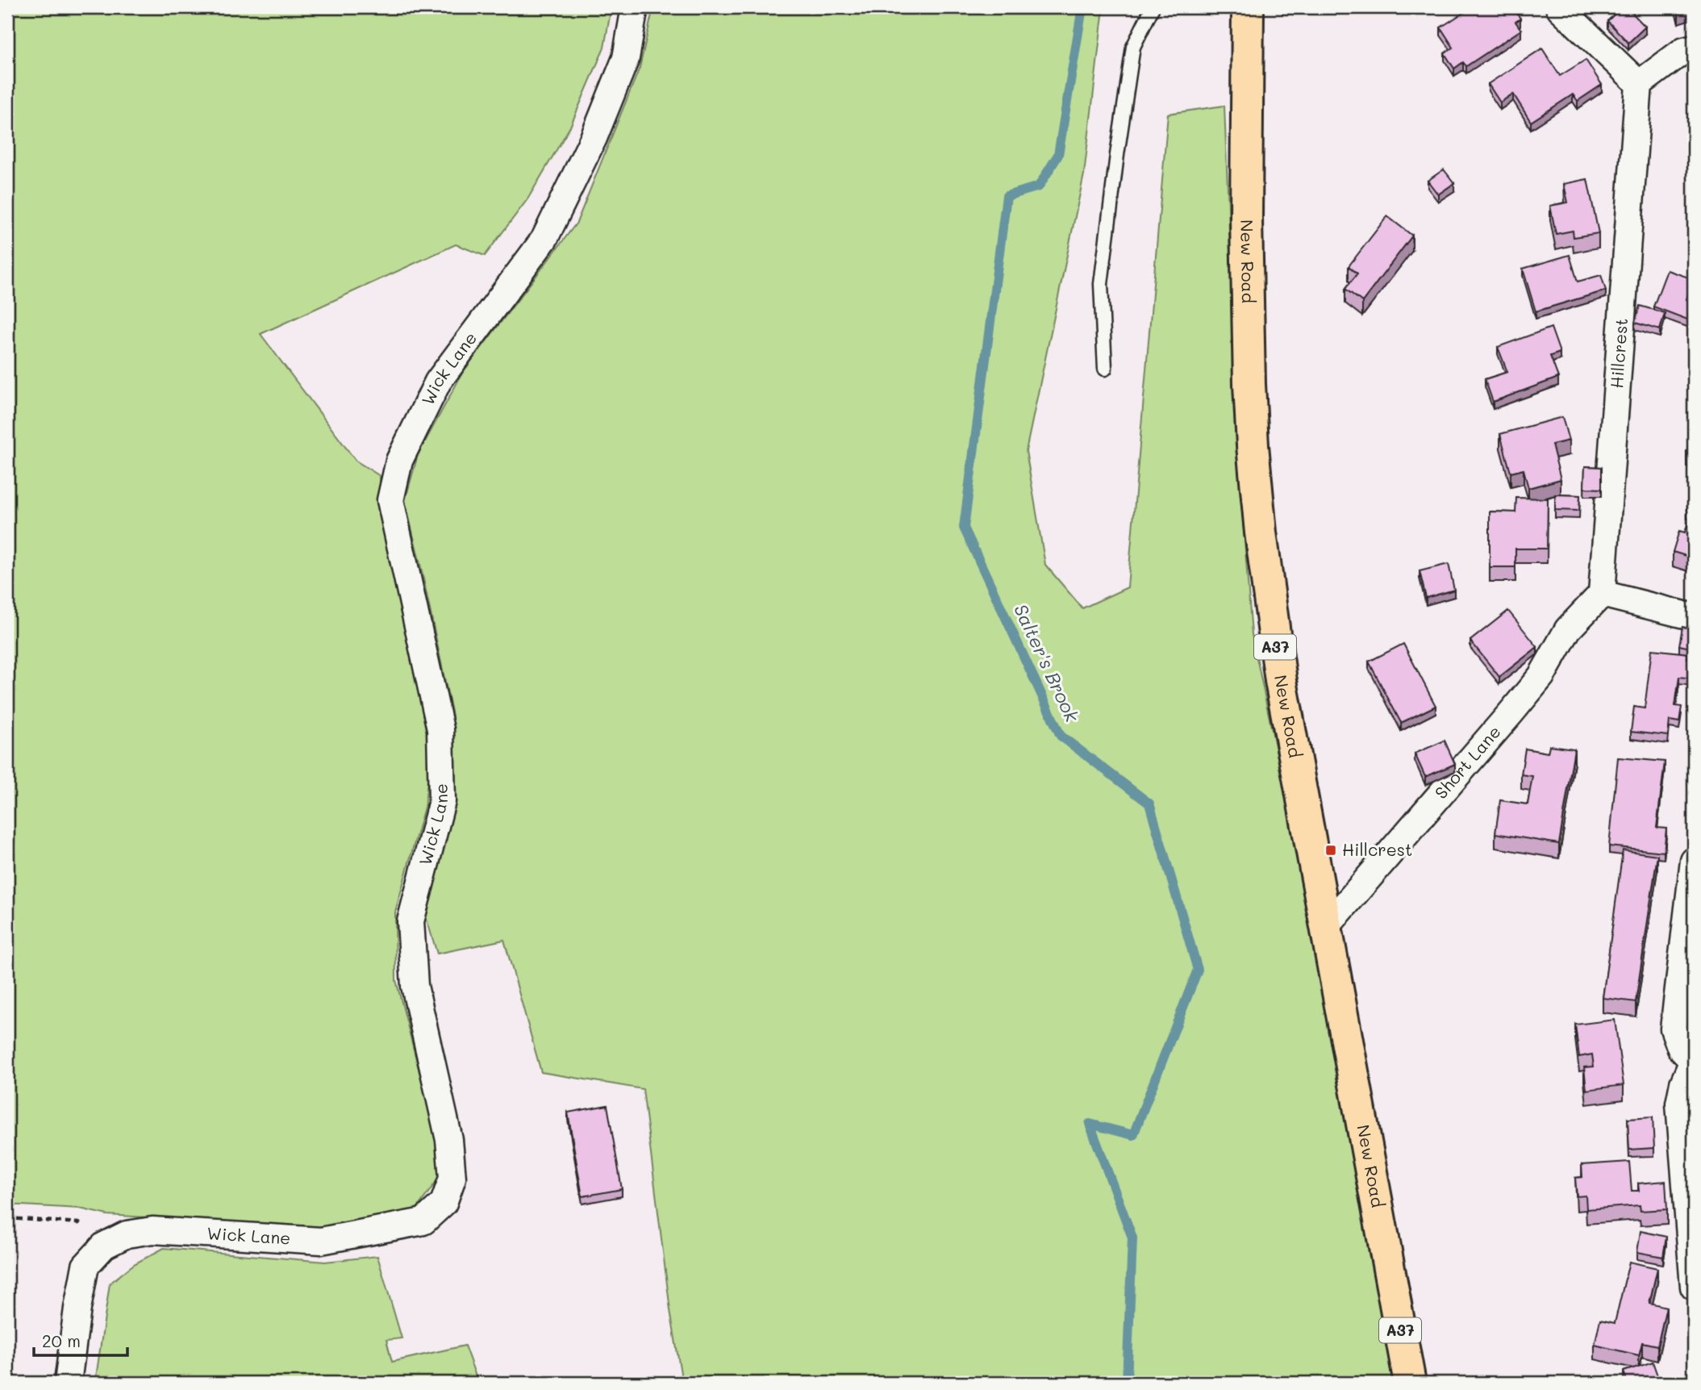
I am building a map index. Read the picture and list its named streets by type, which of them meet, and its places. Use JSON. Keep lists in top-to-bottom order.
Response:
{
  "streets": {
    "highway": ["New Road", "A37"],
    "street": ["Hillcrest", "Wick Lane", "Short Lane"]
  },
  "crossings": [
    ["New Road", "Short Lane"],
    ["Hillcrest", "Short Lane"]
  ],
  "water": ["Salter's Brook"],
  "places": {
    "transit": ["Hillcrest"]
  },
  "scale_bar": "20 m"
}
